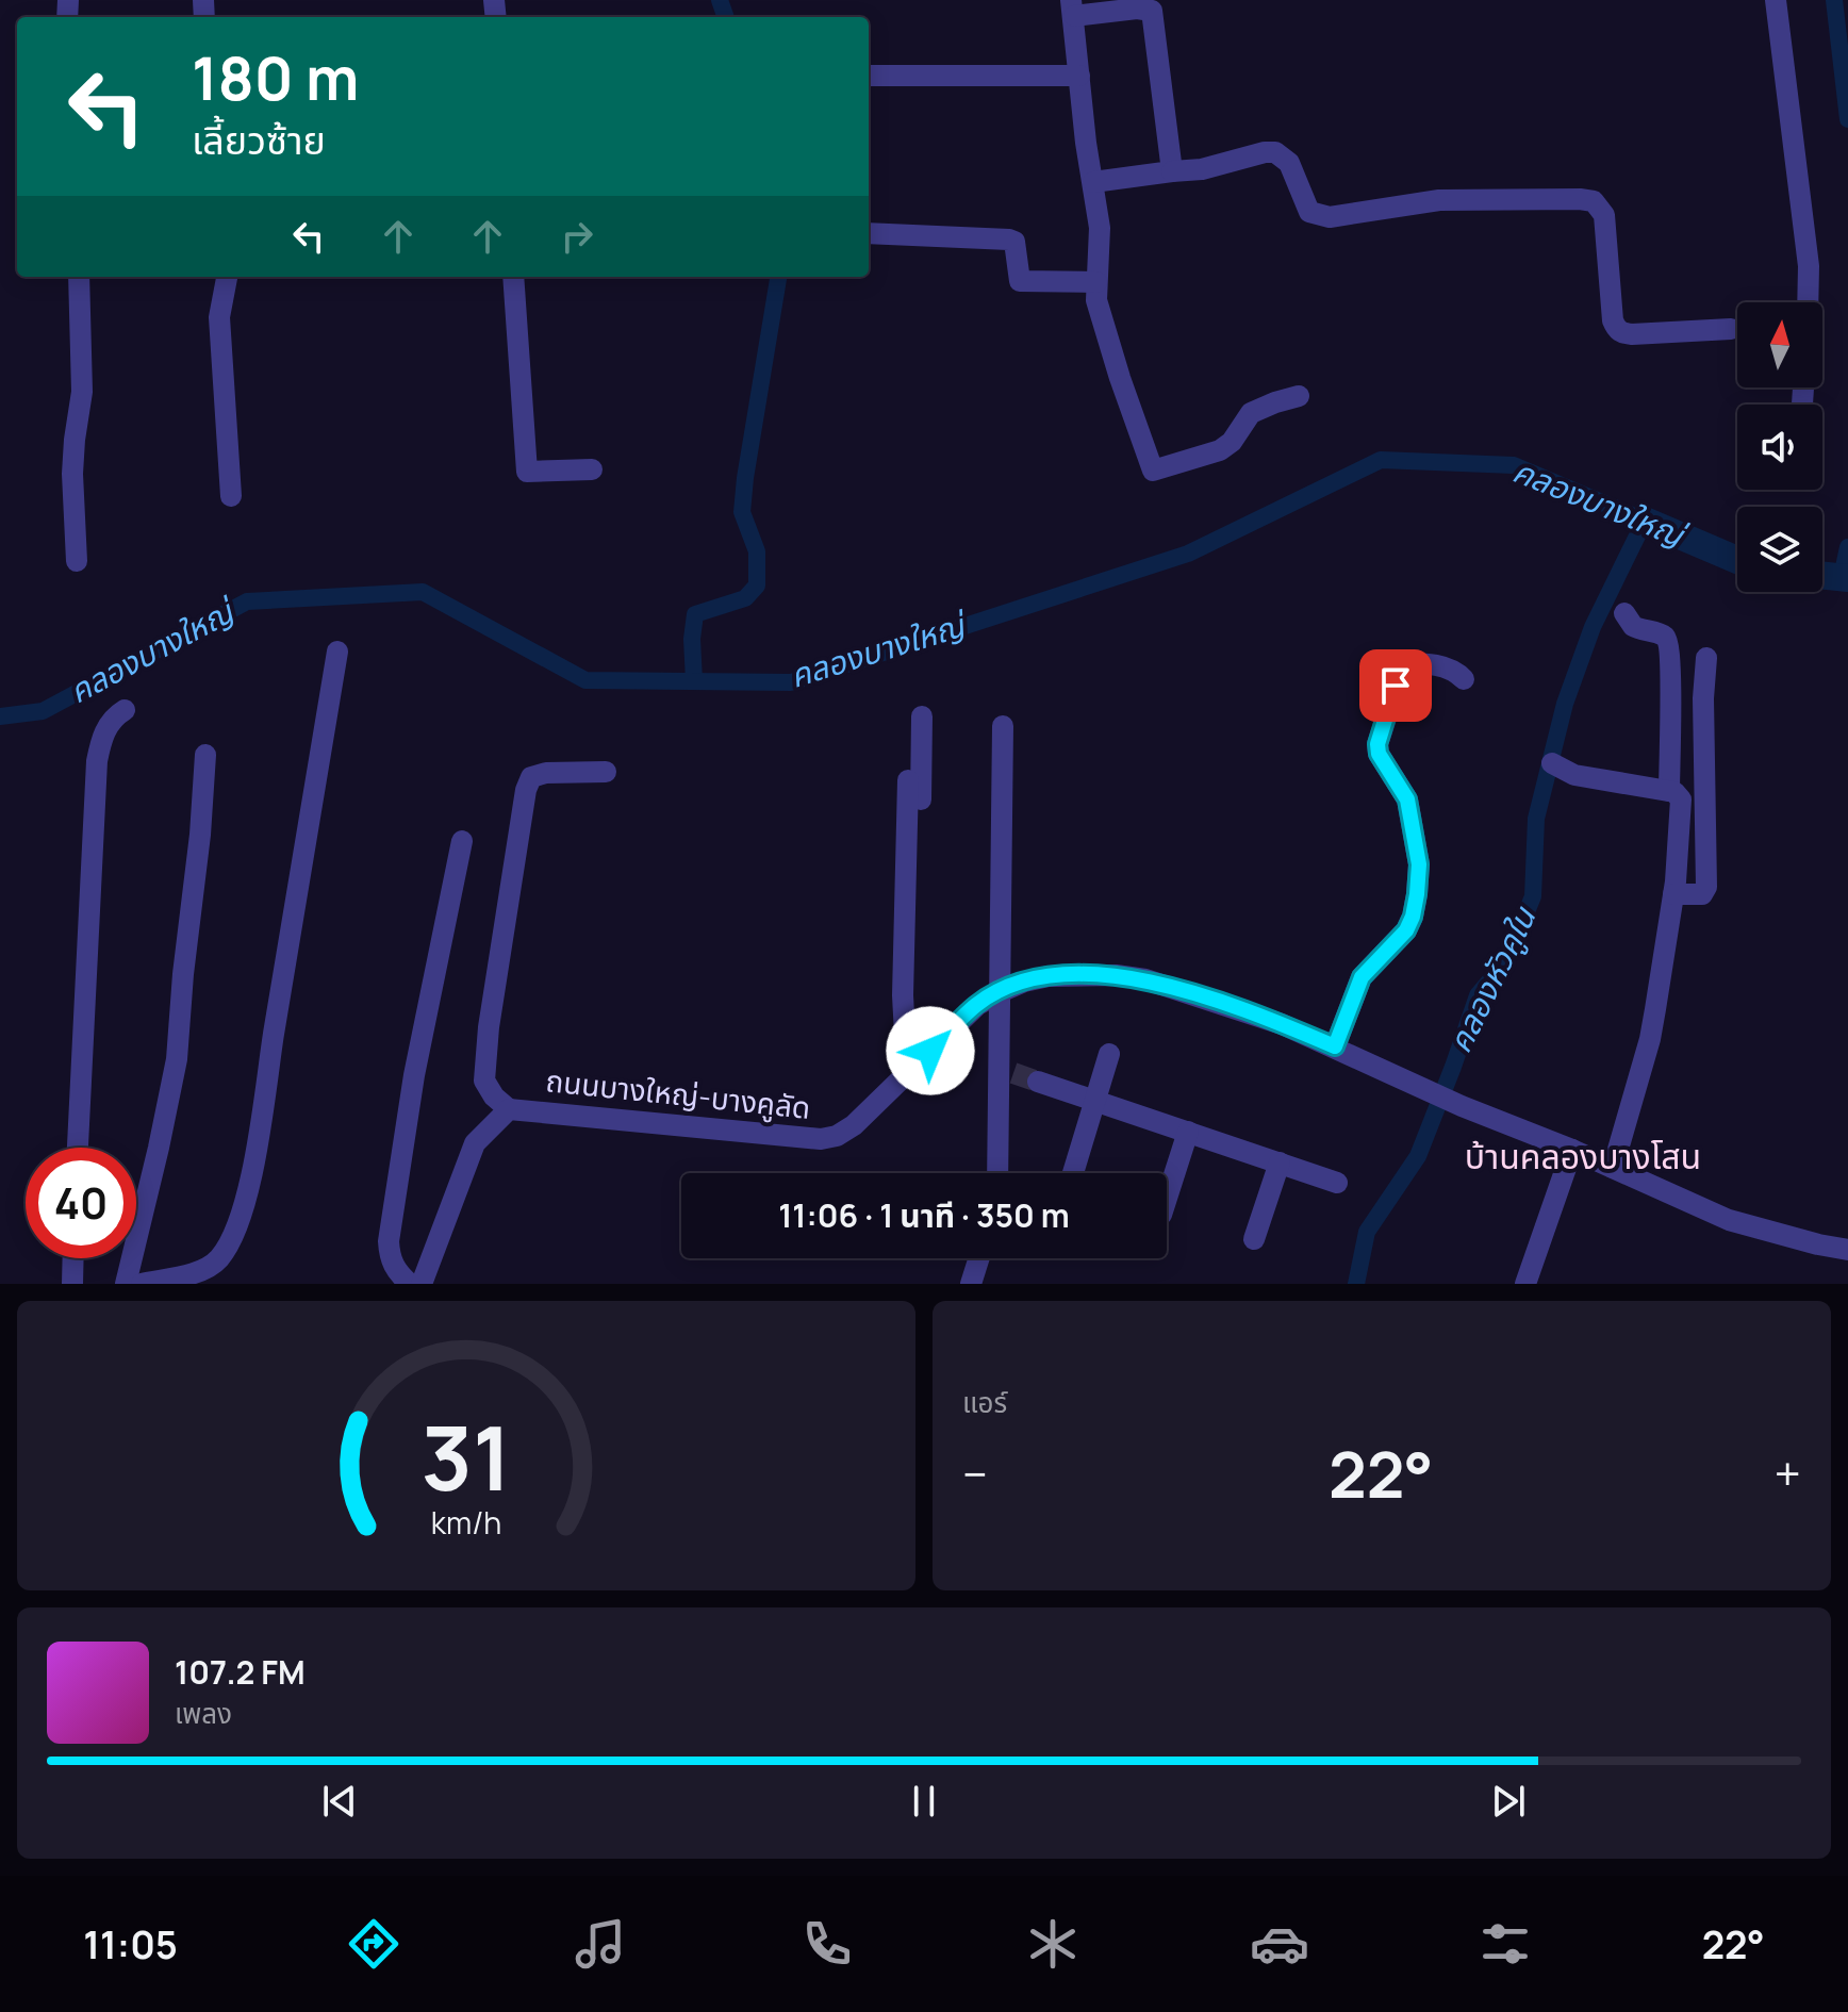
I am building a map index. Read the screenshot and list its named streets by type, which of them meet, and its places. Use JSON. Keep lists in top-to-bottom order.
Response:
{
  "streets": {
    "street": ["ถนนบางใหญ่-บางคูลัด"]
  },
  "districts": ["บ้านคลองบางโสน"],
  "water": ["คลองบางใหญ่", "คลองหัวคูใน"],
  "north": "top",
  "page": {
    "turn": ["180 m", "เลี้ยวซ้าย"],
    "limit": "40",
    "trip": "11:06 · 1 นาที · 350 m",
    "tile": "แอร์",
    "heat": ["−", "22°", "+"],
    "song": ["107.2 FM", "เพลง"],
    "tabs": ["11:05", "22°"],
    "gauge": ["31", "km/h"]
  }
}
